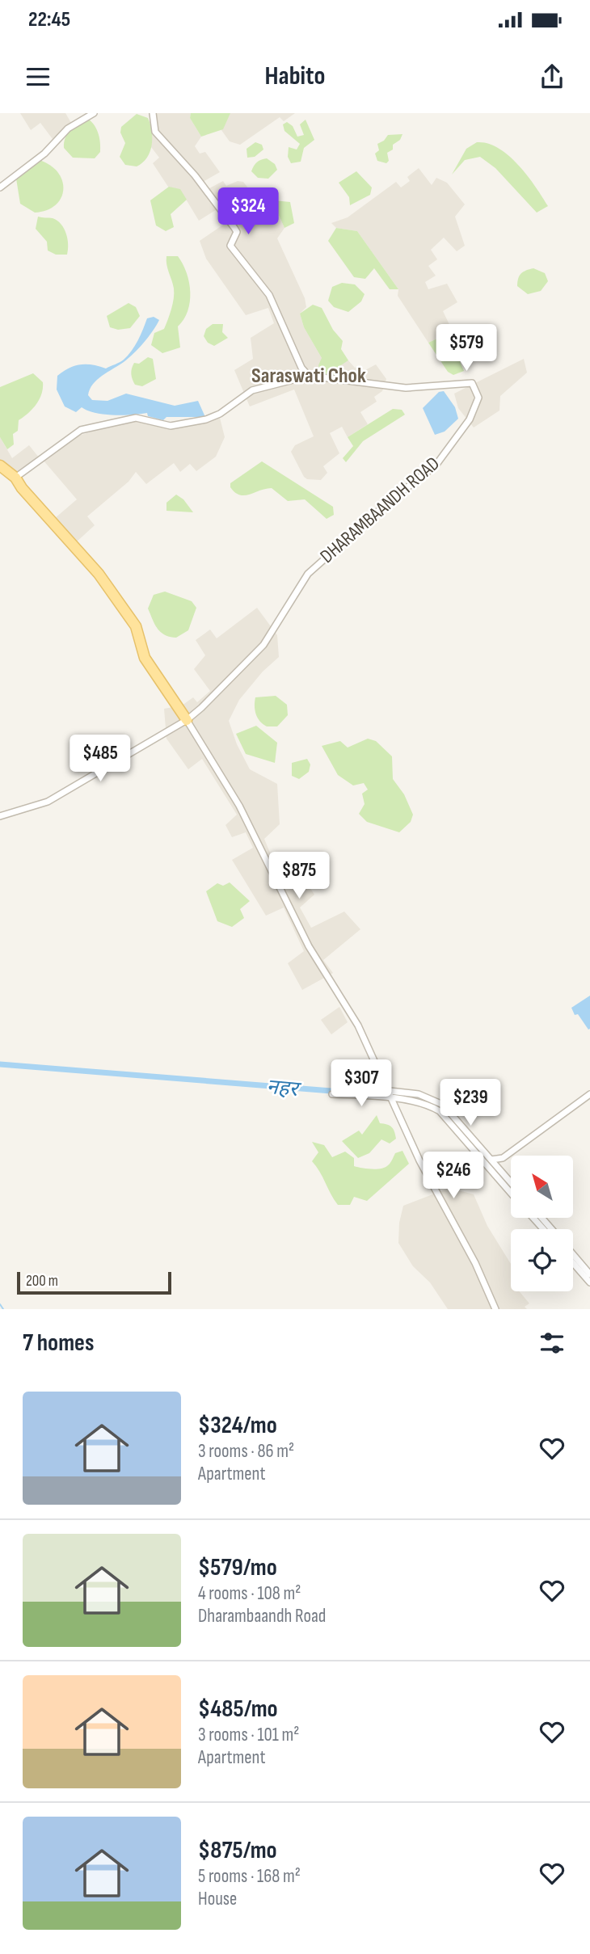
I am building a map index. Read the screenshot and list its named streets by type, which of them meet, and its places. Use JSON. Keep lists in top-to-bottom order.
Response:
{
  "streets": {
    "street": ["DHARAMBAANDH ROAD"]
  },
  "districts": ["Saraswati Chok"],
  "water": ["नहर"],
  "scale_bar": "200 m",
  "north": "top left",
  "page": {
    "status": "22:45",
    "header": "Habito",
    "price": [
      "$324",
      "$579",
      "$485",
      "$875",
      "$307",
      "$239",
      "$246"
    ],
    "scale": "200 m",
    "heading": "7 homes",
    "list": [
      {
        "name": "$324/mo",
        "note": "3 rooms · 86 m² · Apartment"
      },
      {
        "name": "$579/mo",
        "note": "4 rooms · 108 m² · Dharambaandh Road"
      },
      {
        "name": "$485/mo",
        "note": "3 rooms · 101 m² · Apartment"
      },
      {
        "name": "$875/mo",
        "note": "5 rooms · 168 m² · House"
      }
    ]
  }
}
